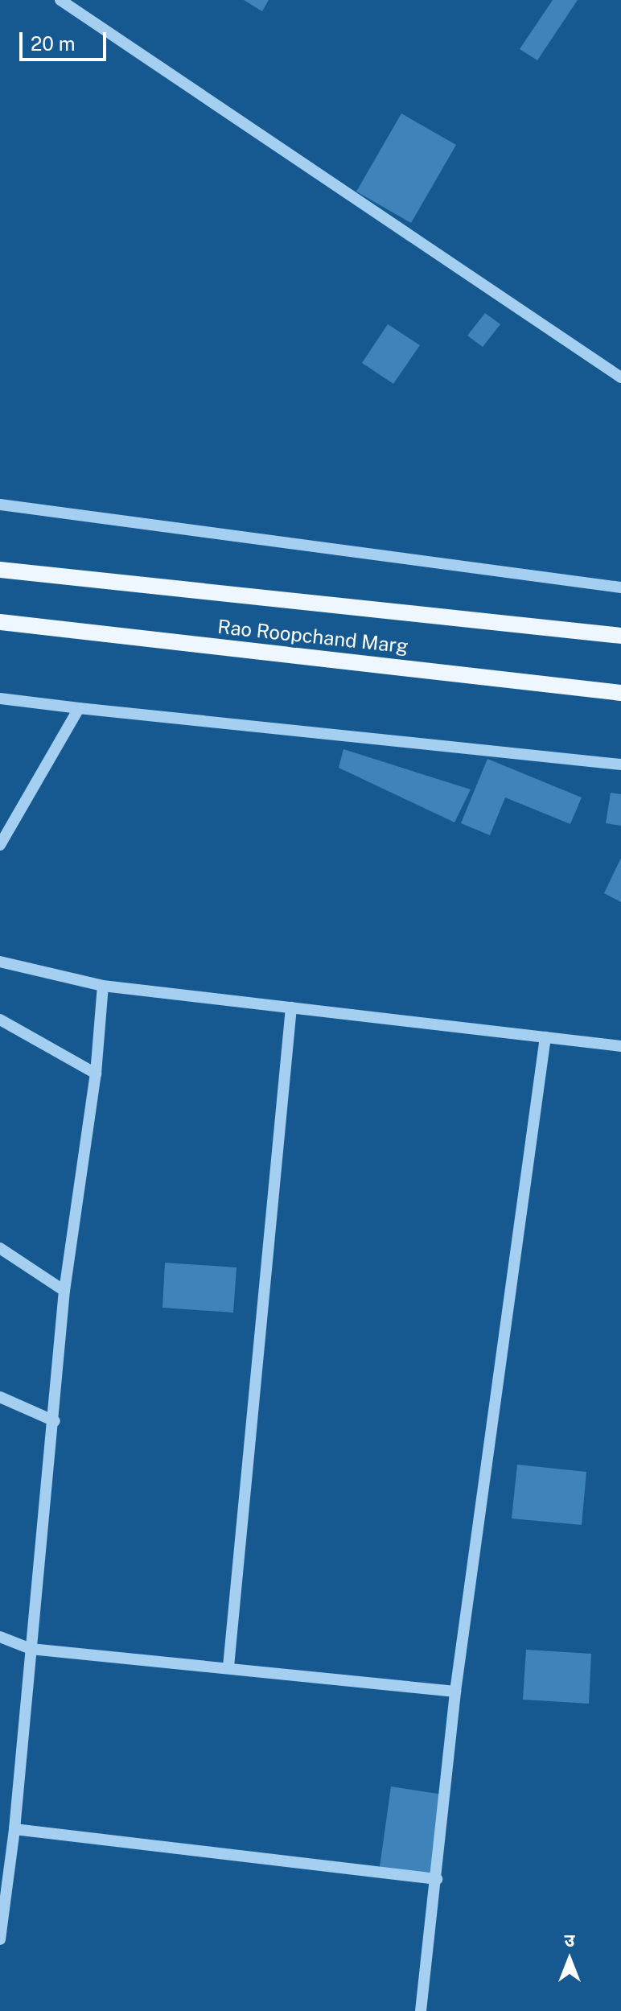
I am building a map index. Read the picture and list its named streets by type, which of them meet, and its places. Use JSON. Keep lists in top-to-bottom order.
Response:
{
  "streets": {
    "main road": ["Rao Roopchand Marg"]
  },
  "scale_bar": "20 m",
  "north": "top"
}
